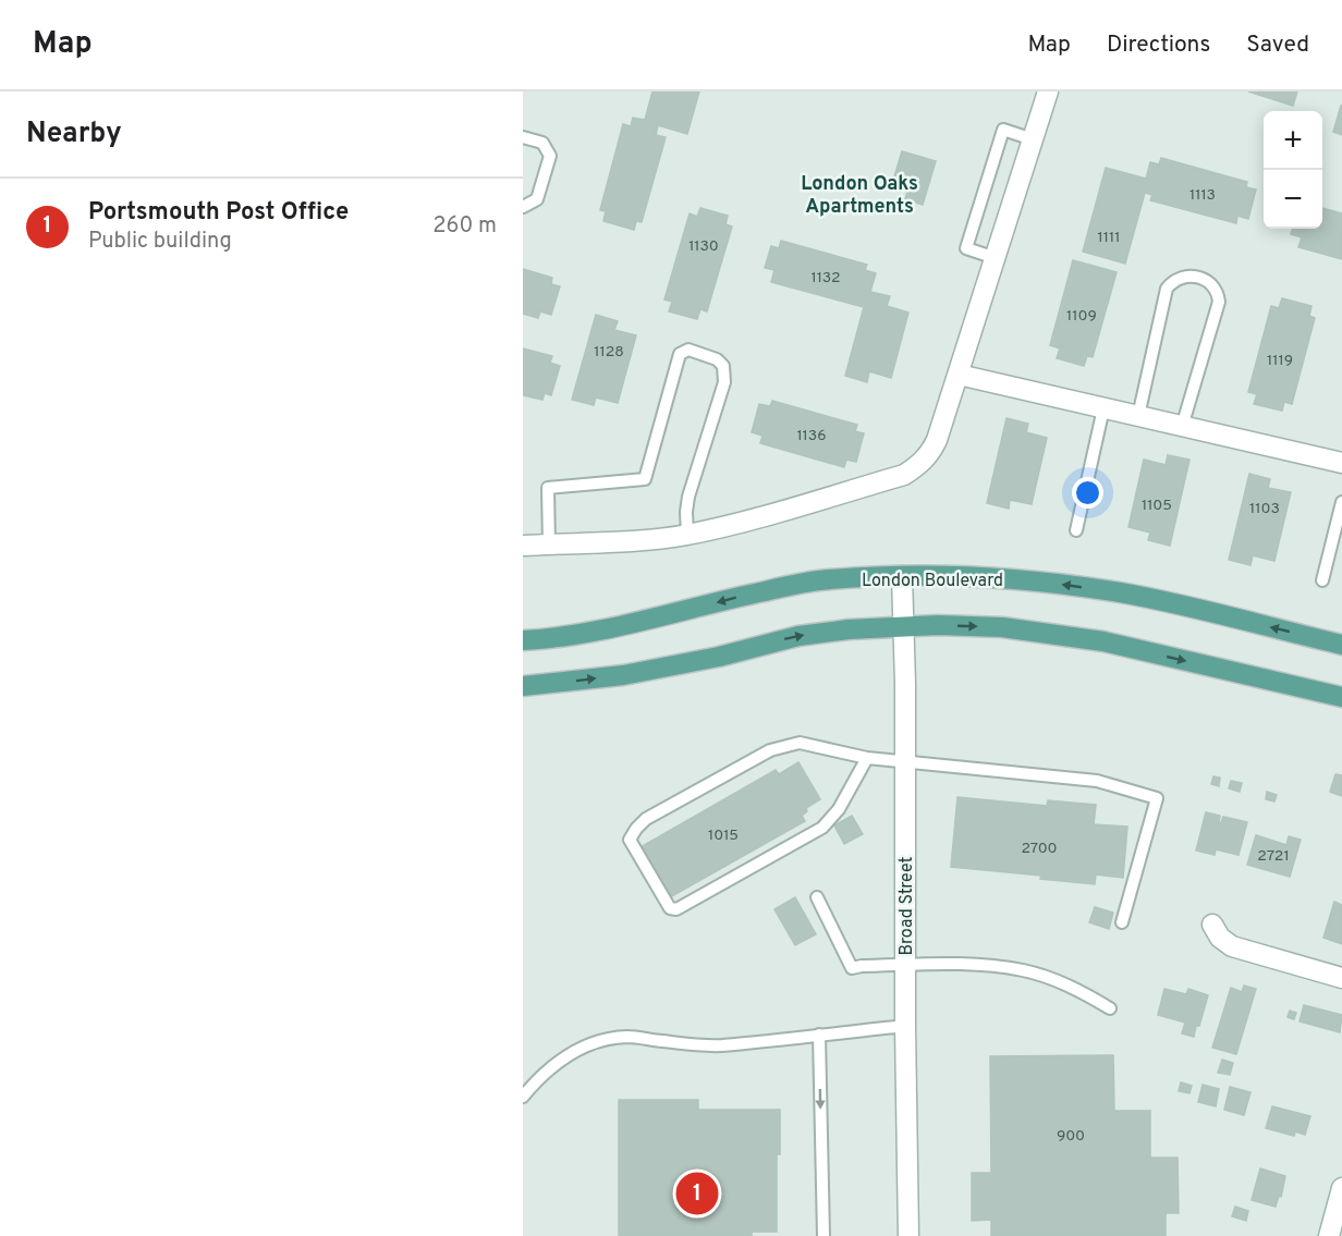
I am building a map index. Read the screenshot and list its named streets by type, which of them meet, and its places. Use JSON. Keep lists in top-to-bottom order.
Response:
{
  "streets": {
    "main road": ["London Boulevard"],
    "street": ["Broad Street"]
  },
  "crossings": [
    ["London Boulevard", "Broad Street"]
  ],
  "districts": ["London Oaks Apartments"],
  "house_numbers": [
    "1113",
    "1111",
    "1130",
    "1132",
    "1109",
    "1128",
    "1119",
    "1136",
    "1105",
    "1103",
    "1015",
    "2700",
    "2721",
    "900"
  ],
  "page": {
    "header": "Map",
    "nav": ["Map", "Directions", "Saved"],
    "heading": "Nearby",
    "map_buttons": ["+", "−"],
    "list": [
      {
        "mark": "1",
        "name": "Portsmouth Post Office",
        "note": "Public building",
        "value": "260 m"
      }
    ],
    "pins": "1"
  }
}
